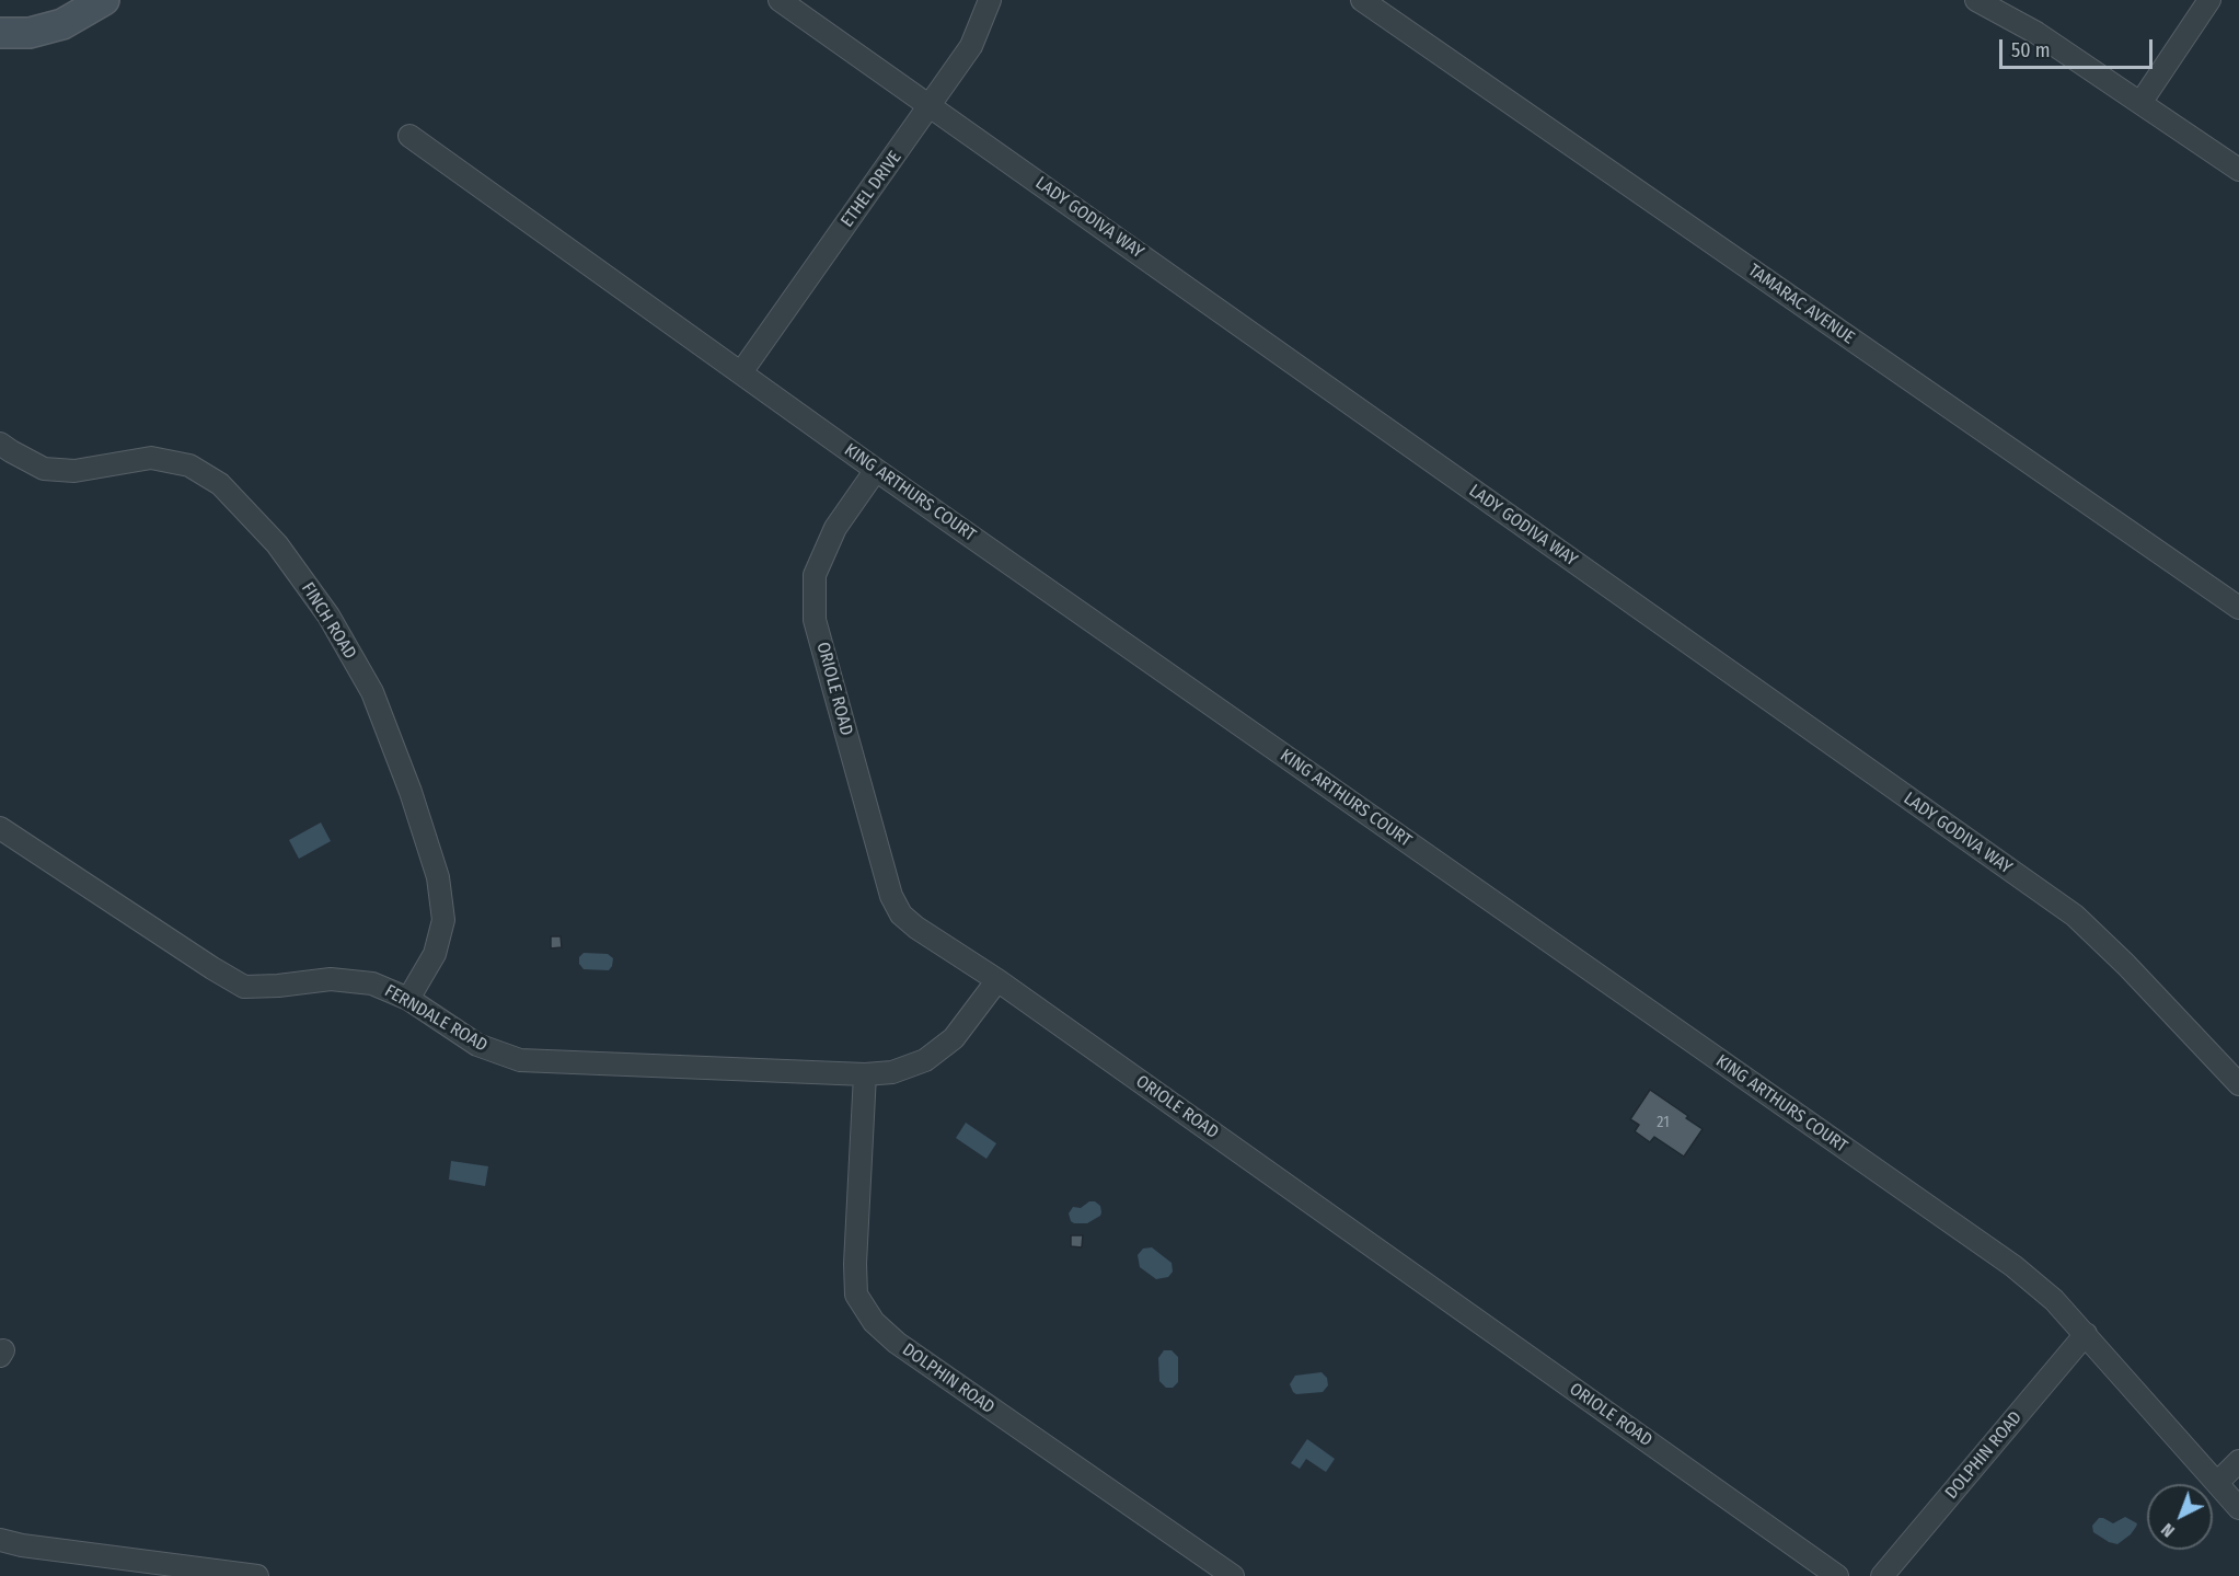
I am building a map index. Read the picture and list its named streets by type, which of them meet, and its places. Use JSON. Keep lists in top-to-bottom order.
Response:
{
  "streets": {
    "street": [
      "ETHEL DRIVE",
      "LADY GODIVA WAY",
      "TAMARAC AVENUE",
      "KING ARTHURS COURT",
      "FINCH ROAD",
      "ORIOLE ROAD",
      "FERNDALE ROAD",
      "DOLPHIN ROAD"
    ]
  },
  "crossings": [
    ["ETHEL DRIVE", "LADY GODIVA WAY"],
    ["ETHEL DRIVE", "KING ARTHURS COURT"],
    ["KING ARTHURS COURT", "ORIOLE ROAD"],
    ["KING ARTHURS COURT", "DOLPHIN ROAD"],
    ["FINCH ROAD", "FERNDALE ROAD"],
    ["ORIOLE ROAD", "FERNDALE ROAD"],
    ["FERNDALE ROAD", "DOLPHIN ROAD"]
  ],
  "house_numbers": ["21"],
  "scale_bar": "50 m",
  "north": "bottom left"
}
